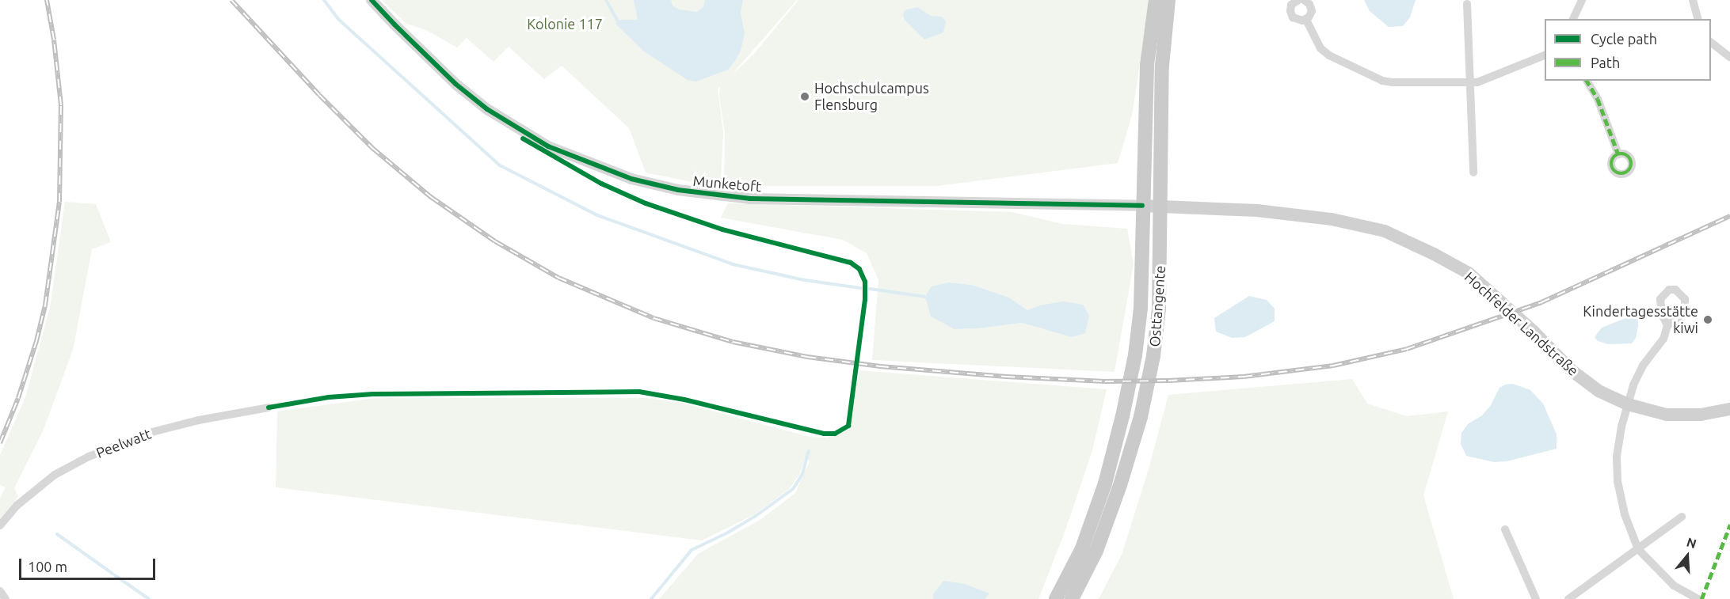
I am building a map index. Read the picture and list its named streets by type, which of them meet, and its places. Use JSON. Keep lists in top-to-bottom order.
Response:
{
  "streets": {
    "main road": ["Munketoft", "Osttangente", "Hochfelder Landstraße"],
    "street": ["Peelwatt"]
  },
  "crossings": [
    ["Munketoft", "Osttangente"],
    ["Munketoft", "Hochfelder Landstraße"],
    ["Osttangente", "Hochfelder Landstraße"]
  ],
  "parks": ["Kolonie 117"],
  "places": ["Hochschulcampus Flensburg", "Kindertagesstätte kiwi"],
  "legend": ["Cycle path", "Path"],
  "scale_bar": "100 m",
  "north": "top"
}
